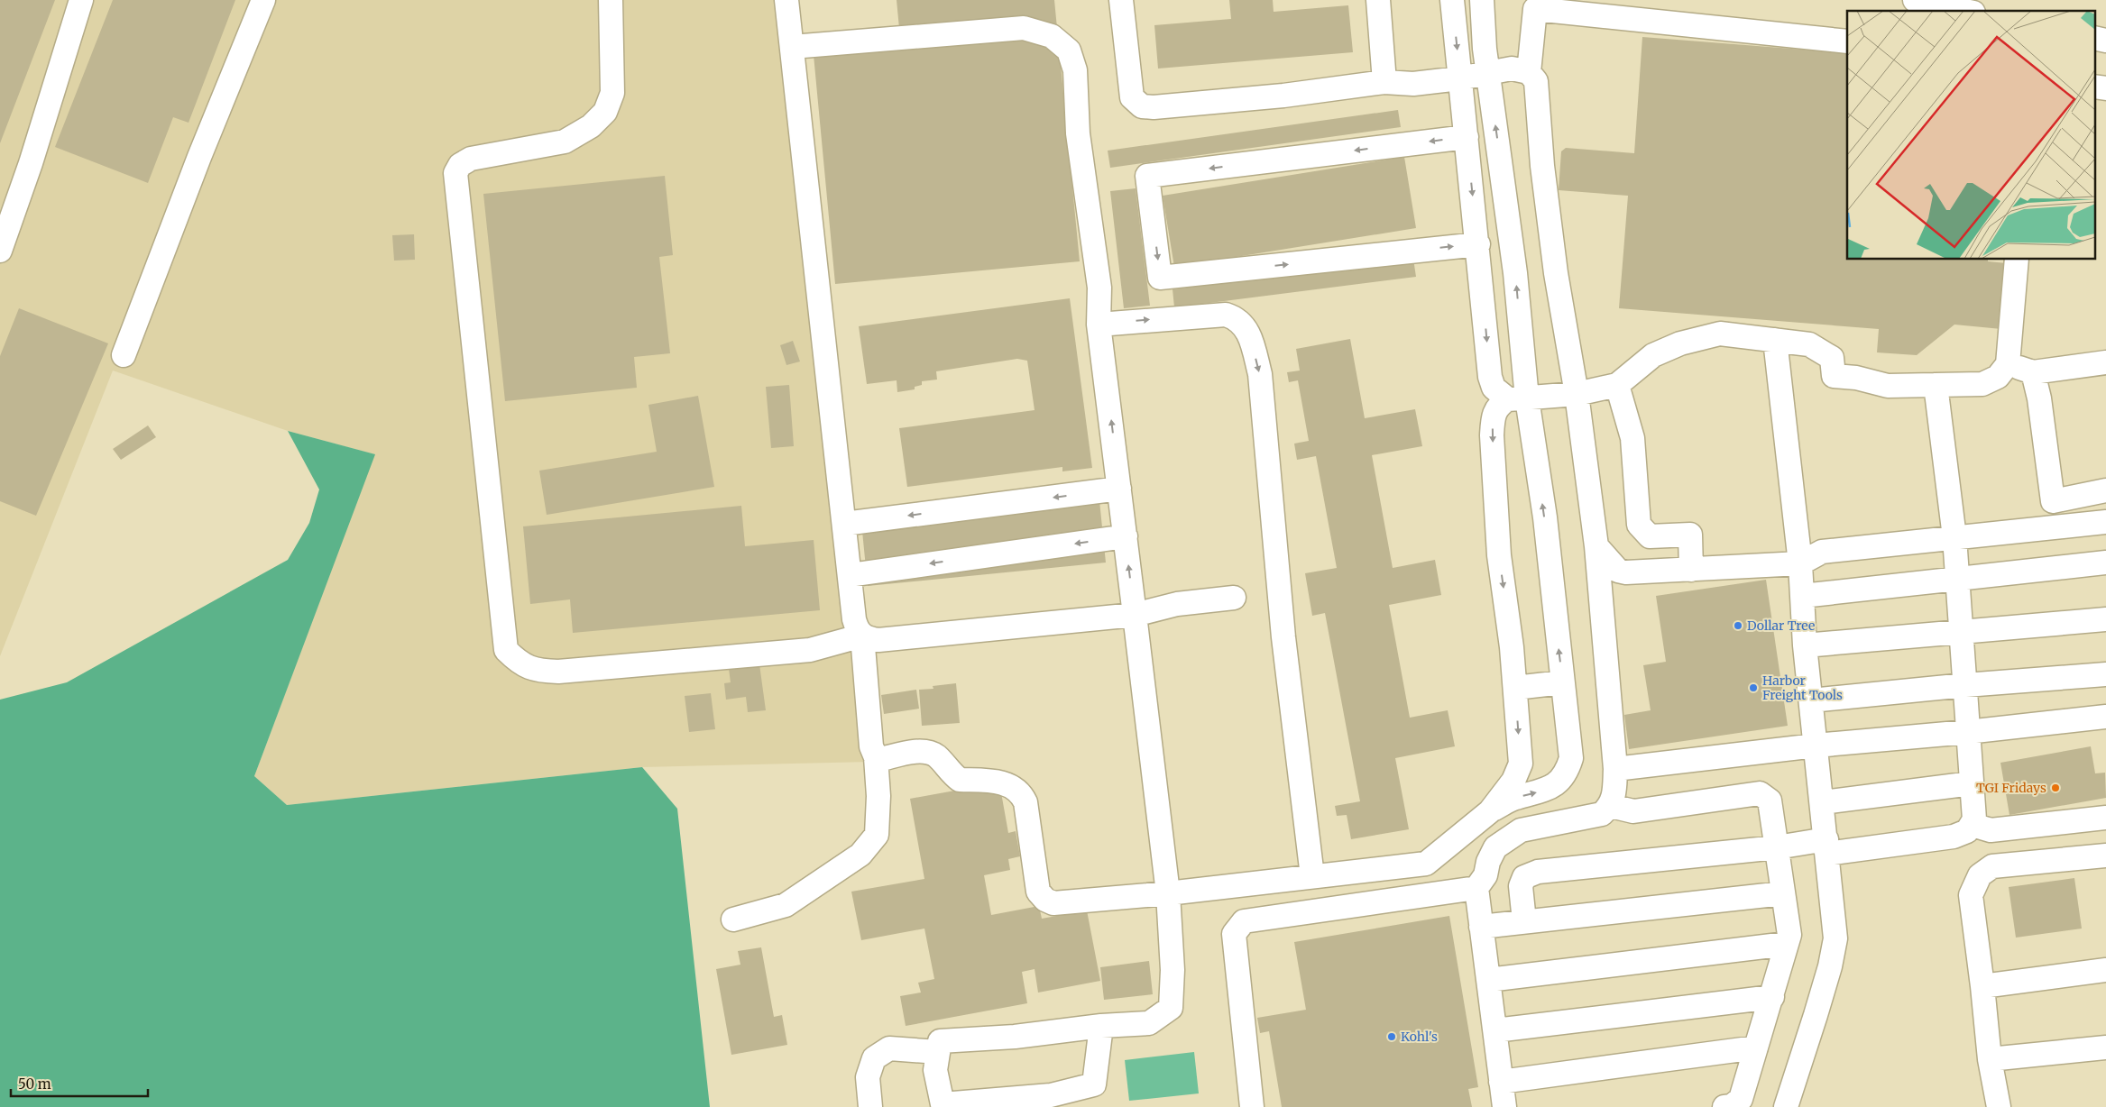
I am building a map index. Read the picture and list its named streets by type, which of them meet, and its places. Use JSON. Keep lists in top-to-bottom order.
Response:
{
  "places": [
    "Dollar Tree",
    "Harbor Freight Tools",
    "TGI Fridays",
    "Kohl's"
  ],
  "scale_bar": "50 m"
}
